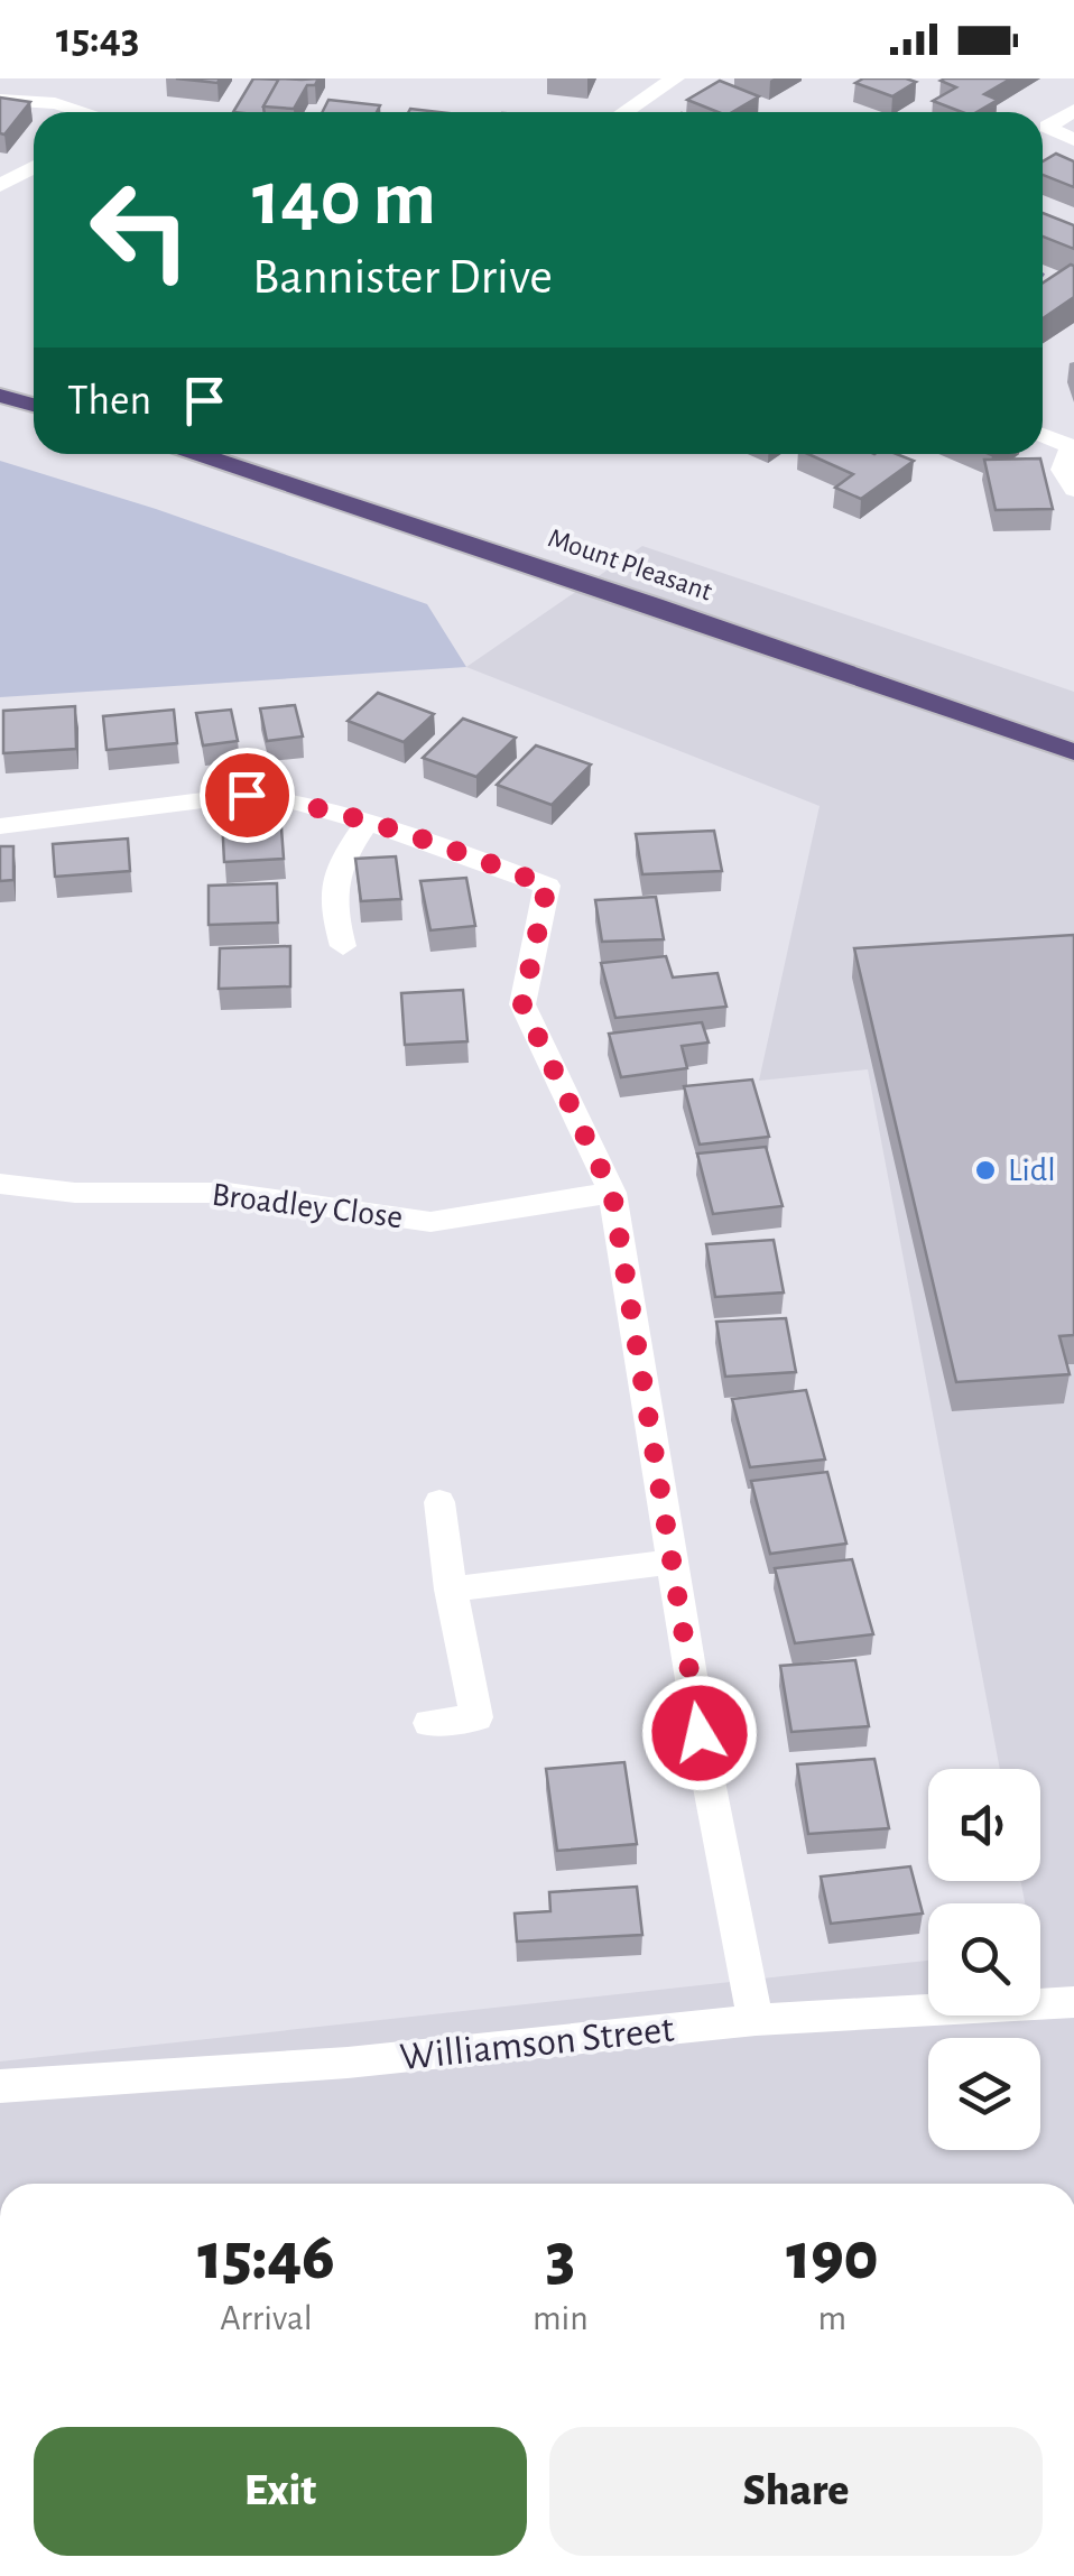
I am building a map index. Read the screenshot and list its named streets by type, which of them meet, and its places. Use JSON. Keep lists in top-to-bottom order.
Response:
{
  "streets": {
    "highway": ["Mount Pleasant"],
    "street": ["Broadley Close", "Williamson Street"]
  },
  "places": ["Lidl"],
  "page": {
    "status": "15:43",
    "turn": ["140 m", "Bannister Drive"],
    "then": "Then",
    "eta": [
      "15:46",
      "Arrival",
      "3",
      "min",
      "190",
      "m"
    ],
    "buttons": ["Exit", "Share"]
  }
}
